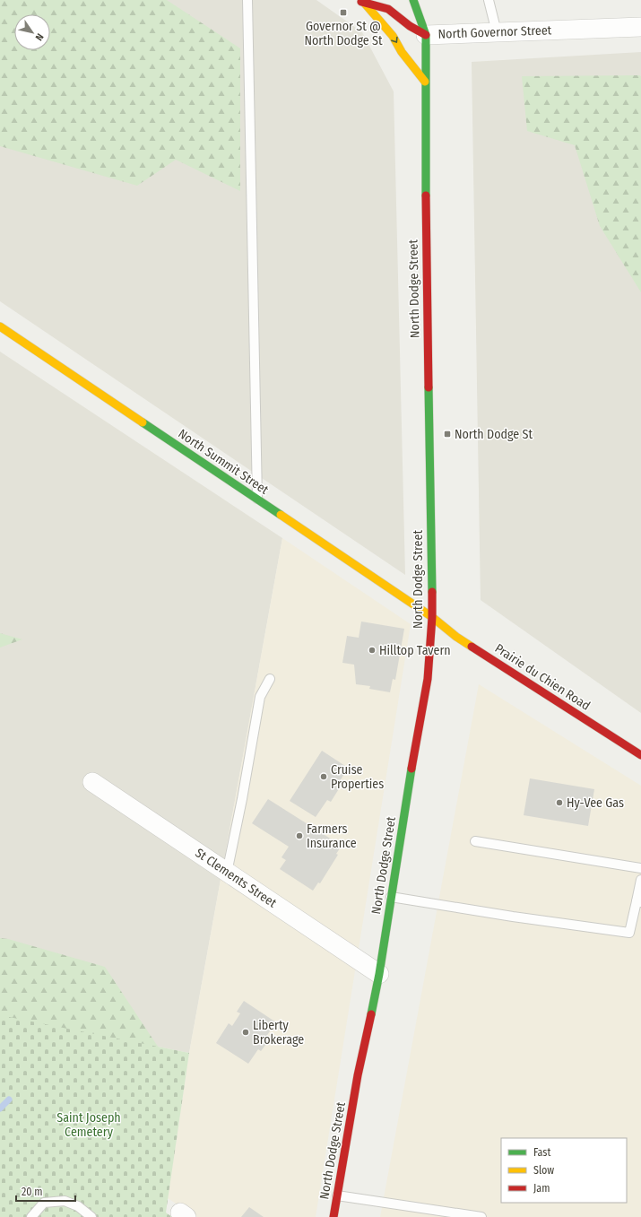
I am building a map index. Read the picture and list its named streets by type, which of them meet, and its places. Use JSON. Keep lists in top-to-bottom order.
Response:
{
  "streets": {
    "main road": [
      "North Governor Street",
      "North Dodge Street",
      "North Summit Street",
      "Prairie du Chien Road"
    ],
    "street": ["St Clements Street"]
  },
  "crossings": [
    ["North Governor Street", "North Dodge Street"],
    ["North Dodge Street", "North Summit Street"],
    ["North Dodge Street", "Prairie du Chien Road"],
    ["North Dodge Street", "St Clements Street"],
    ["North Summit Street", "Prairie du Chien Road"]
  ],
  "parks": ["Saint Joseph Cemetery"],
  "places": {
    "transit": ["Governor St @ North Dodge St", "North Dodge St"],
    "other": [
      "Hilltop Tavern",
      "Cruise Properties",
      "Hy-Vee Gas",
      "Farmers Insurance",
      "Liberty Brokerage"
    ]
  },
  "legend": ["Fast", "Slow", "Jam"],
  "scale_bar": "20 m",
  "north": "bottom right"
}
